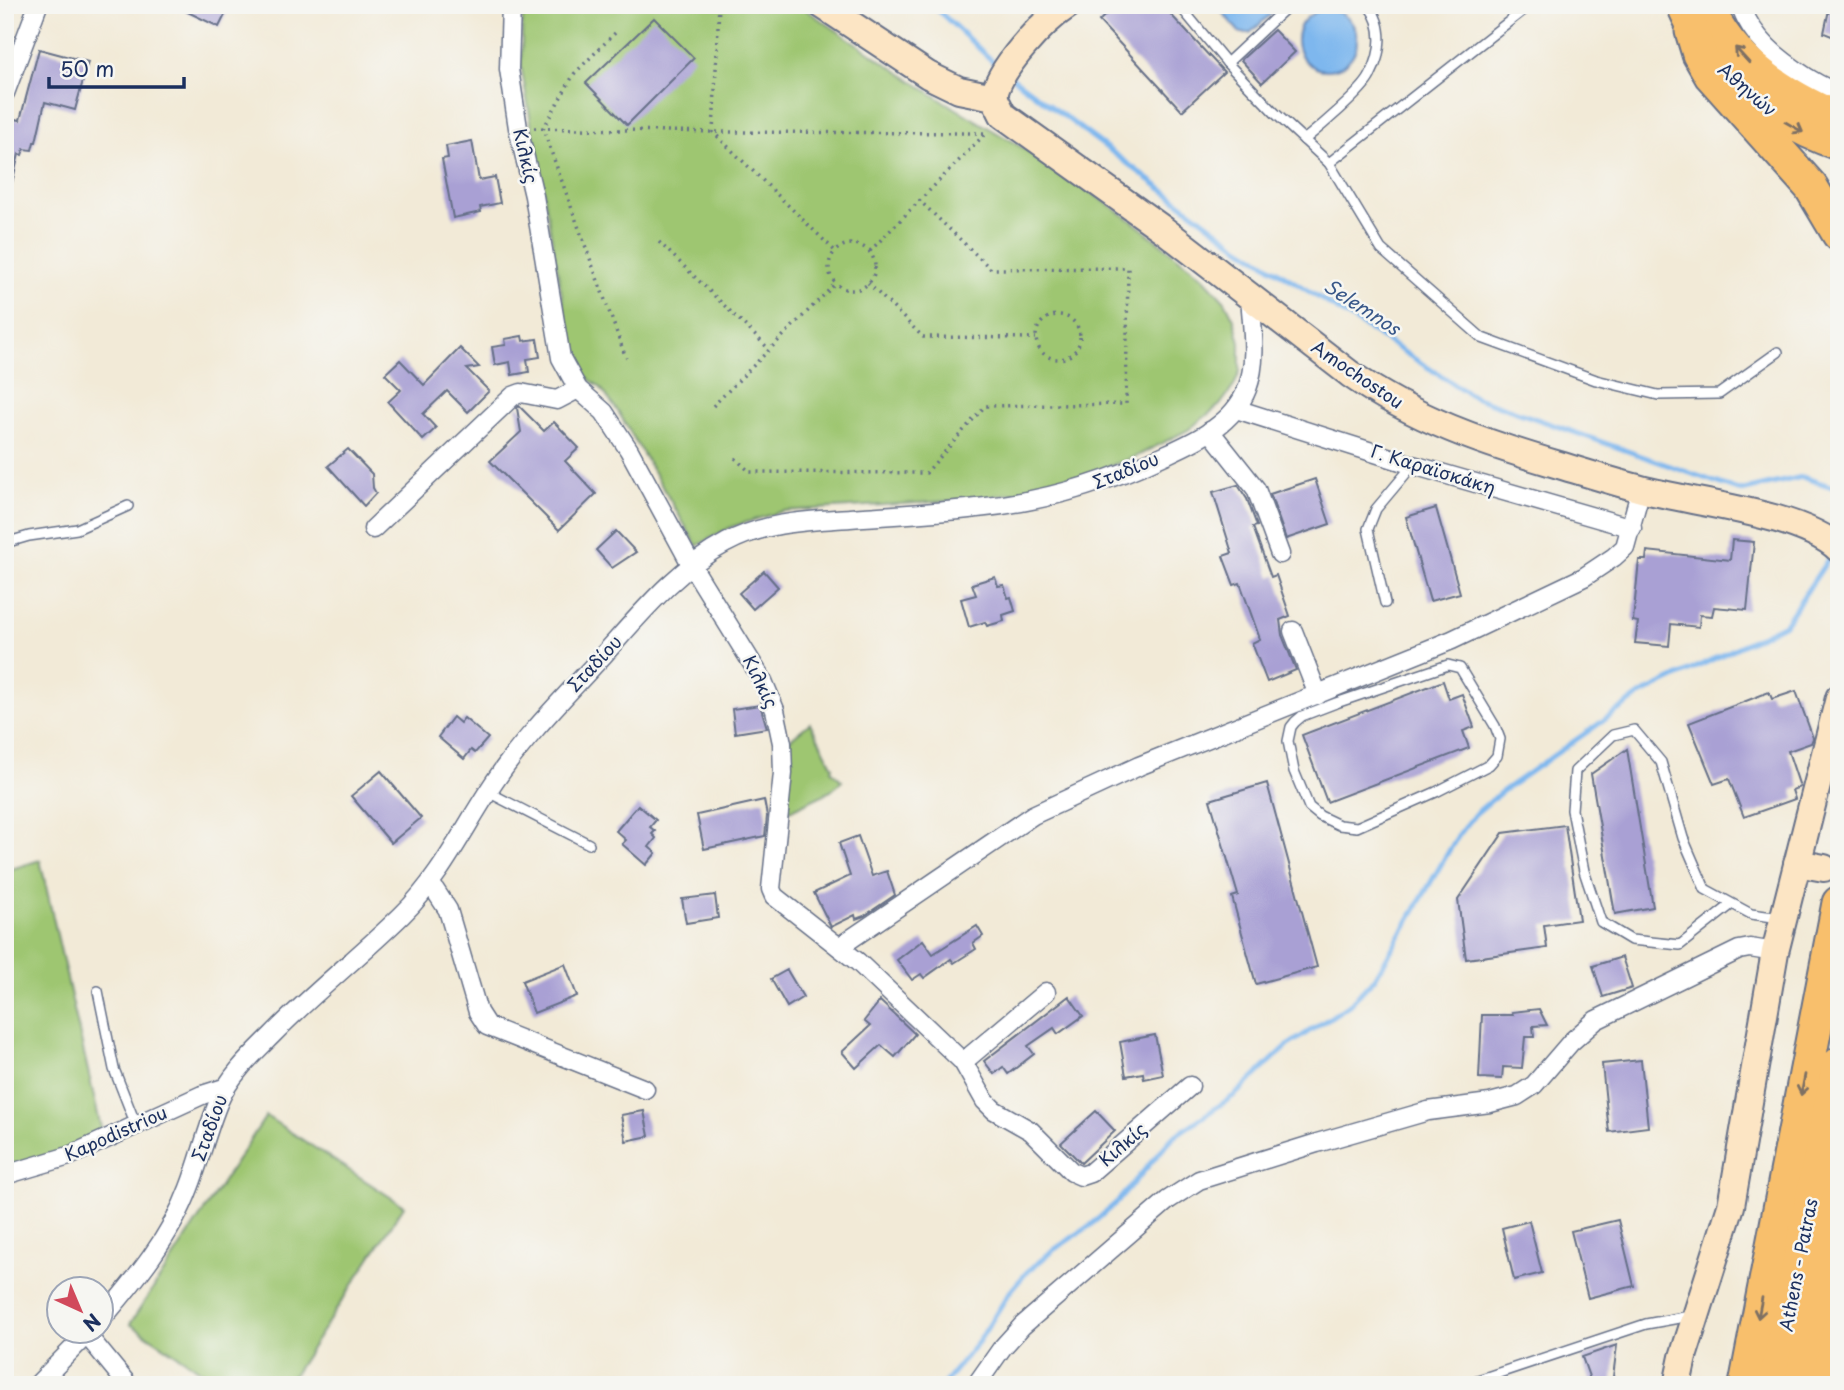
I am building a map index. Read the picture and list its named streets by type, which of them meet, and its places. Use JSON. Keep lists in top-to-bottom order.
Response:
{
  "streets": {
    "highway": ["Athens - Patras"],
    "main road": ["Αθηνών"],
    "street": [
      "Κιλκίς",
      "Amochostou",
      "Γ. Καραϊσκάκη",
      "Σταδίου",
      "Kapodistriou"
    ]
  },
  "crossings": [
    ["Κιλκίς", "Σταδίου"],
    ["Amochostou", "Σταδίου"],
    ["Γ. Καραϊσκάκη", "Σταδίου"],
    ["Σταδίου", "Kapodistriou"]
  ],
  "one_way": ["Αθηνών"],
  "water": ["Selemnos"],
  "scale_bar": "50 m",
  "north": "bottom right"
}
